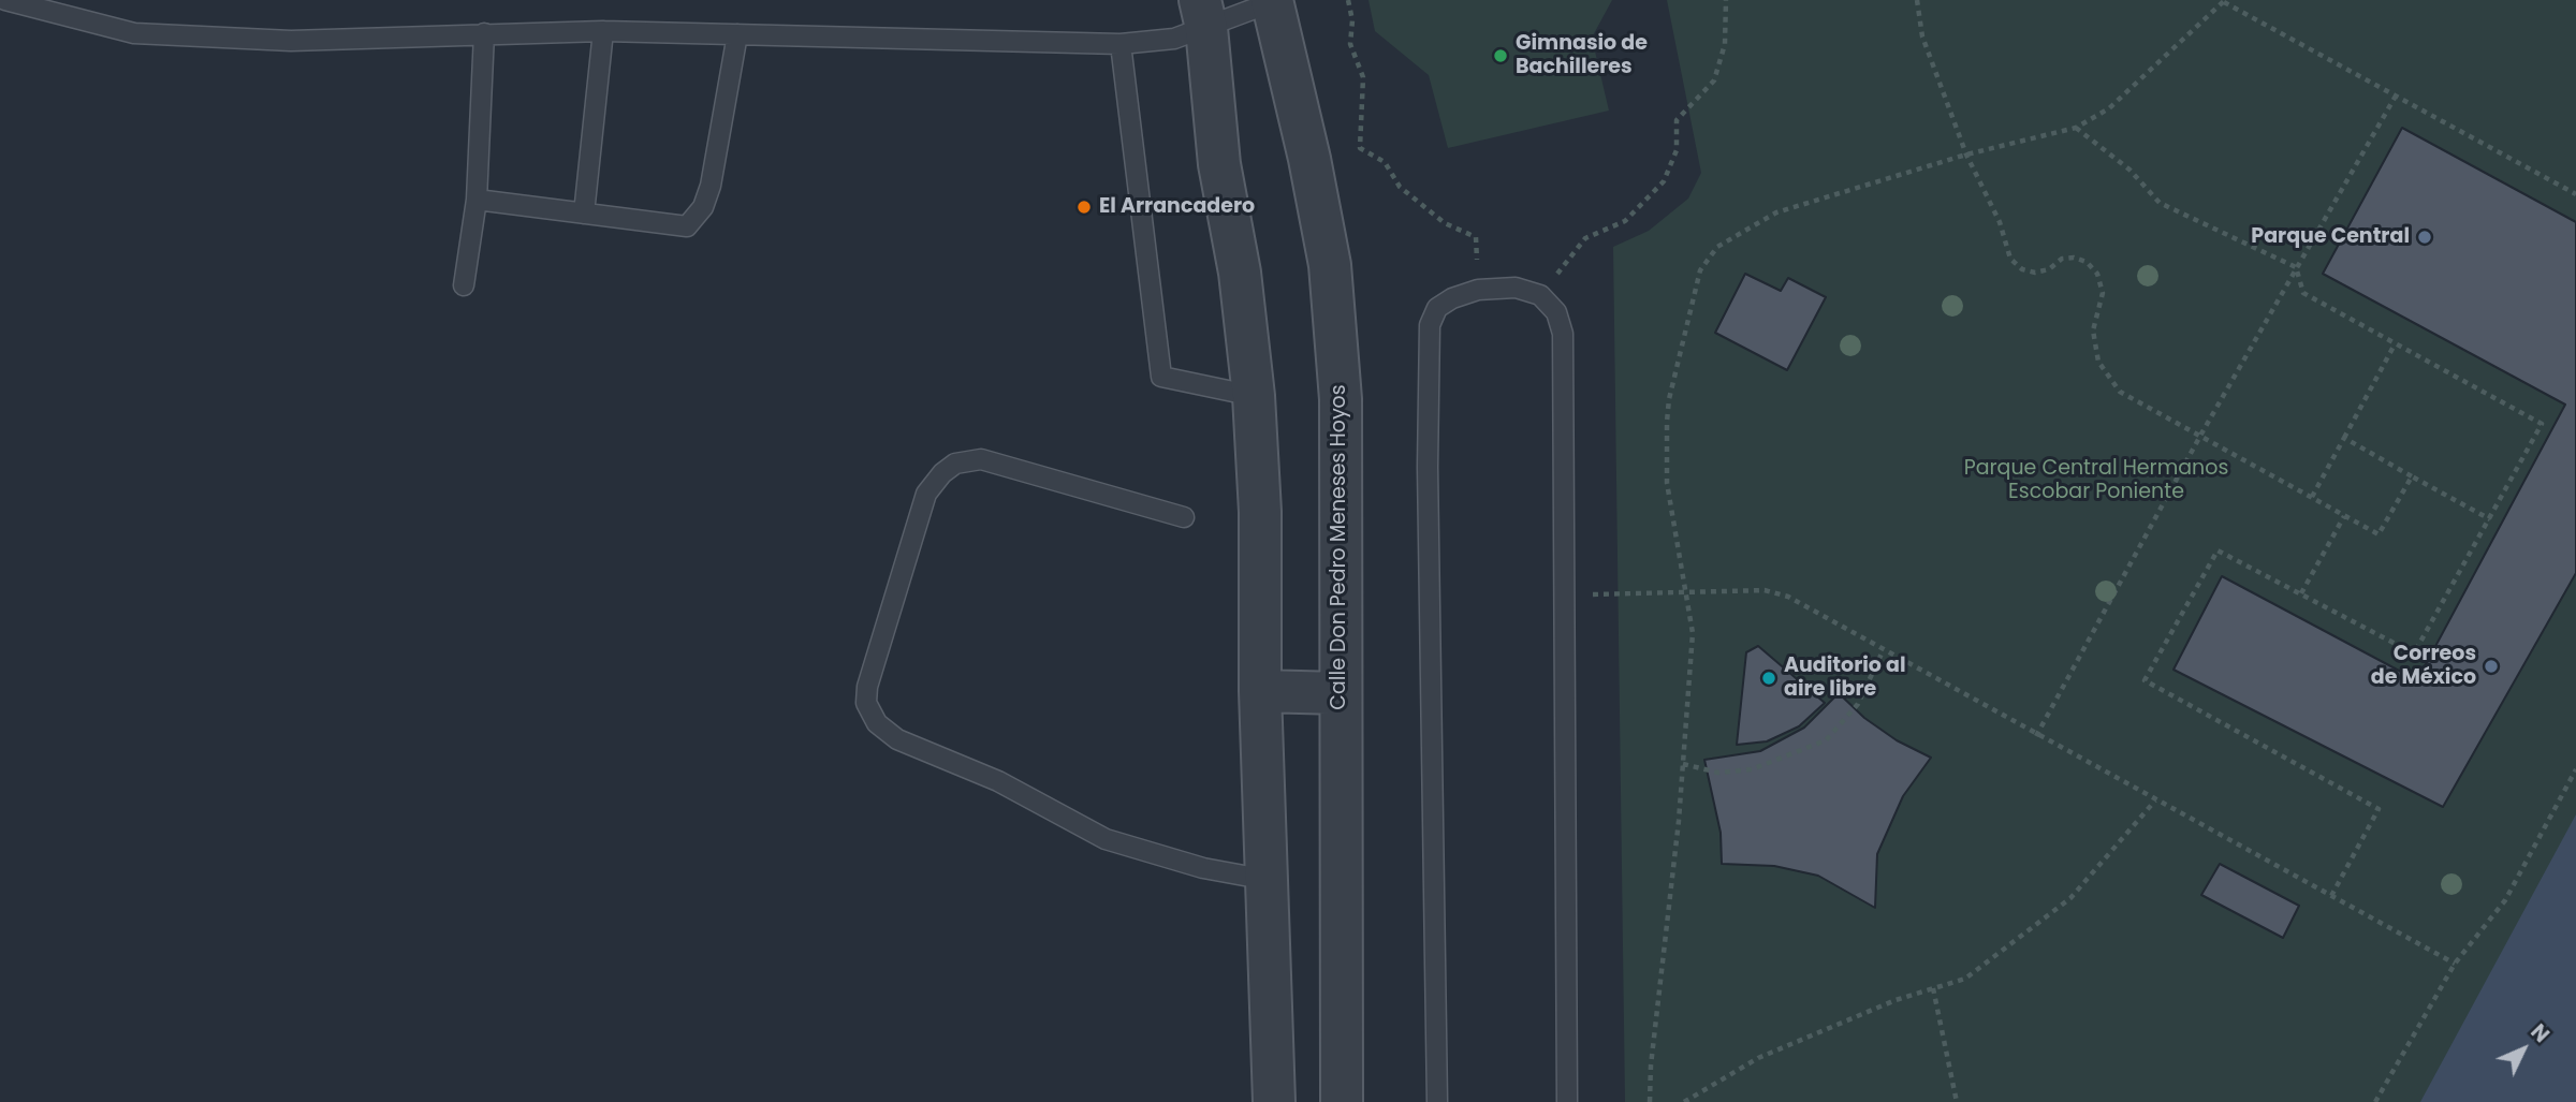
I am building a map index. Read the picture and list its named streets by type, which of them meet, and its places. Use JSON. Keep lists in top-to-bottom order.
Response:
{
  "streets": {
    "street": ["Calle Don Pedro Meneses Hoyos"]
  },
  "parks": ["Parque Central Hermanos Escobar Poniente"],
  "places": [
    "Gimnasio de Bachilleres",
    "El Arrancadero",
    "Parque Central",
    "Correos de México",
    "Auditorio al aire libre"
  ],
  "north": "top right"
}
